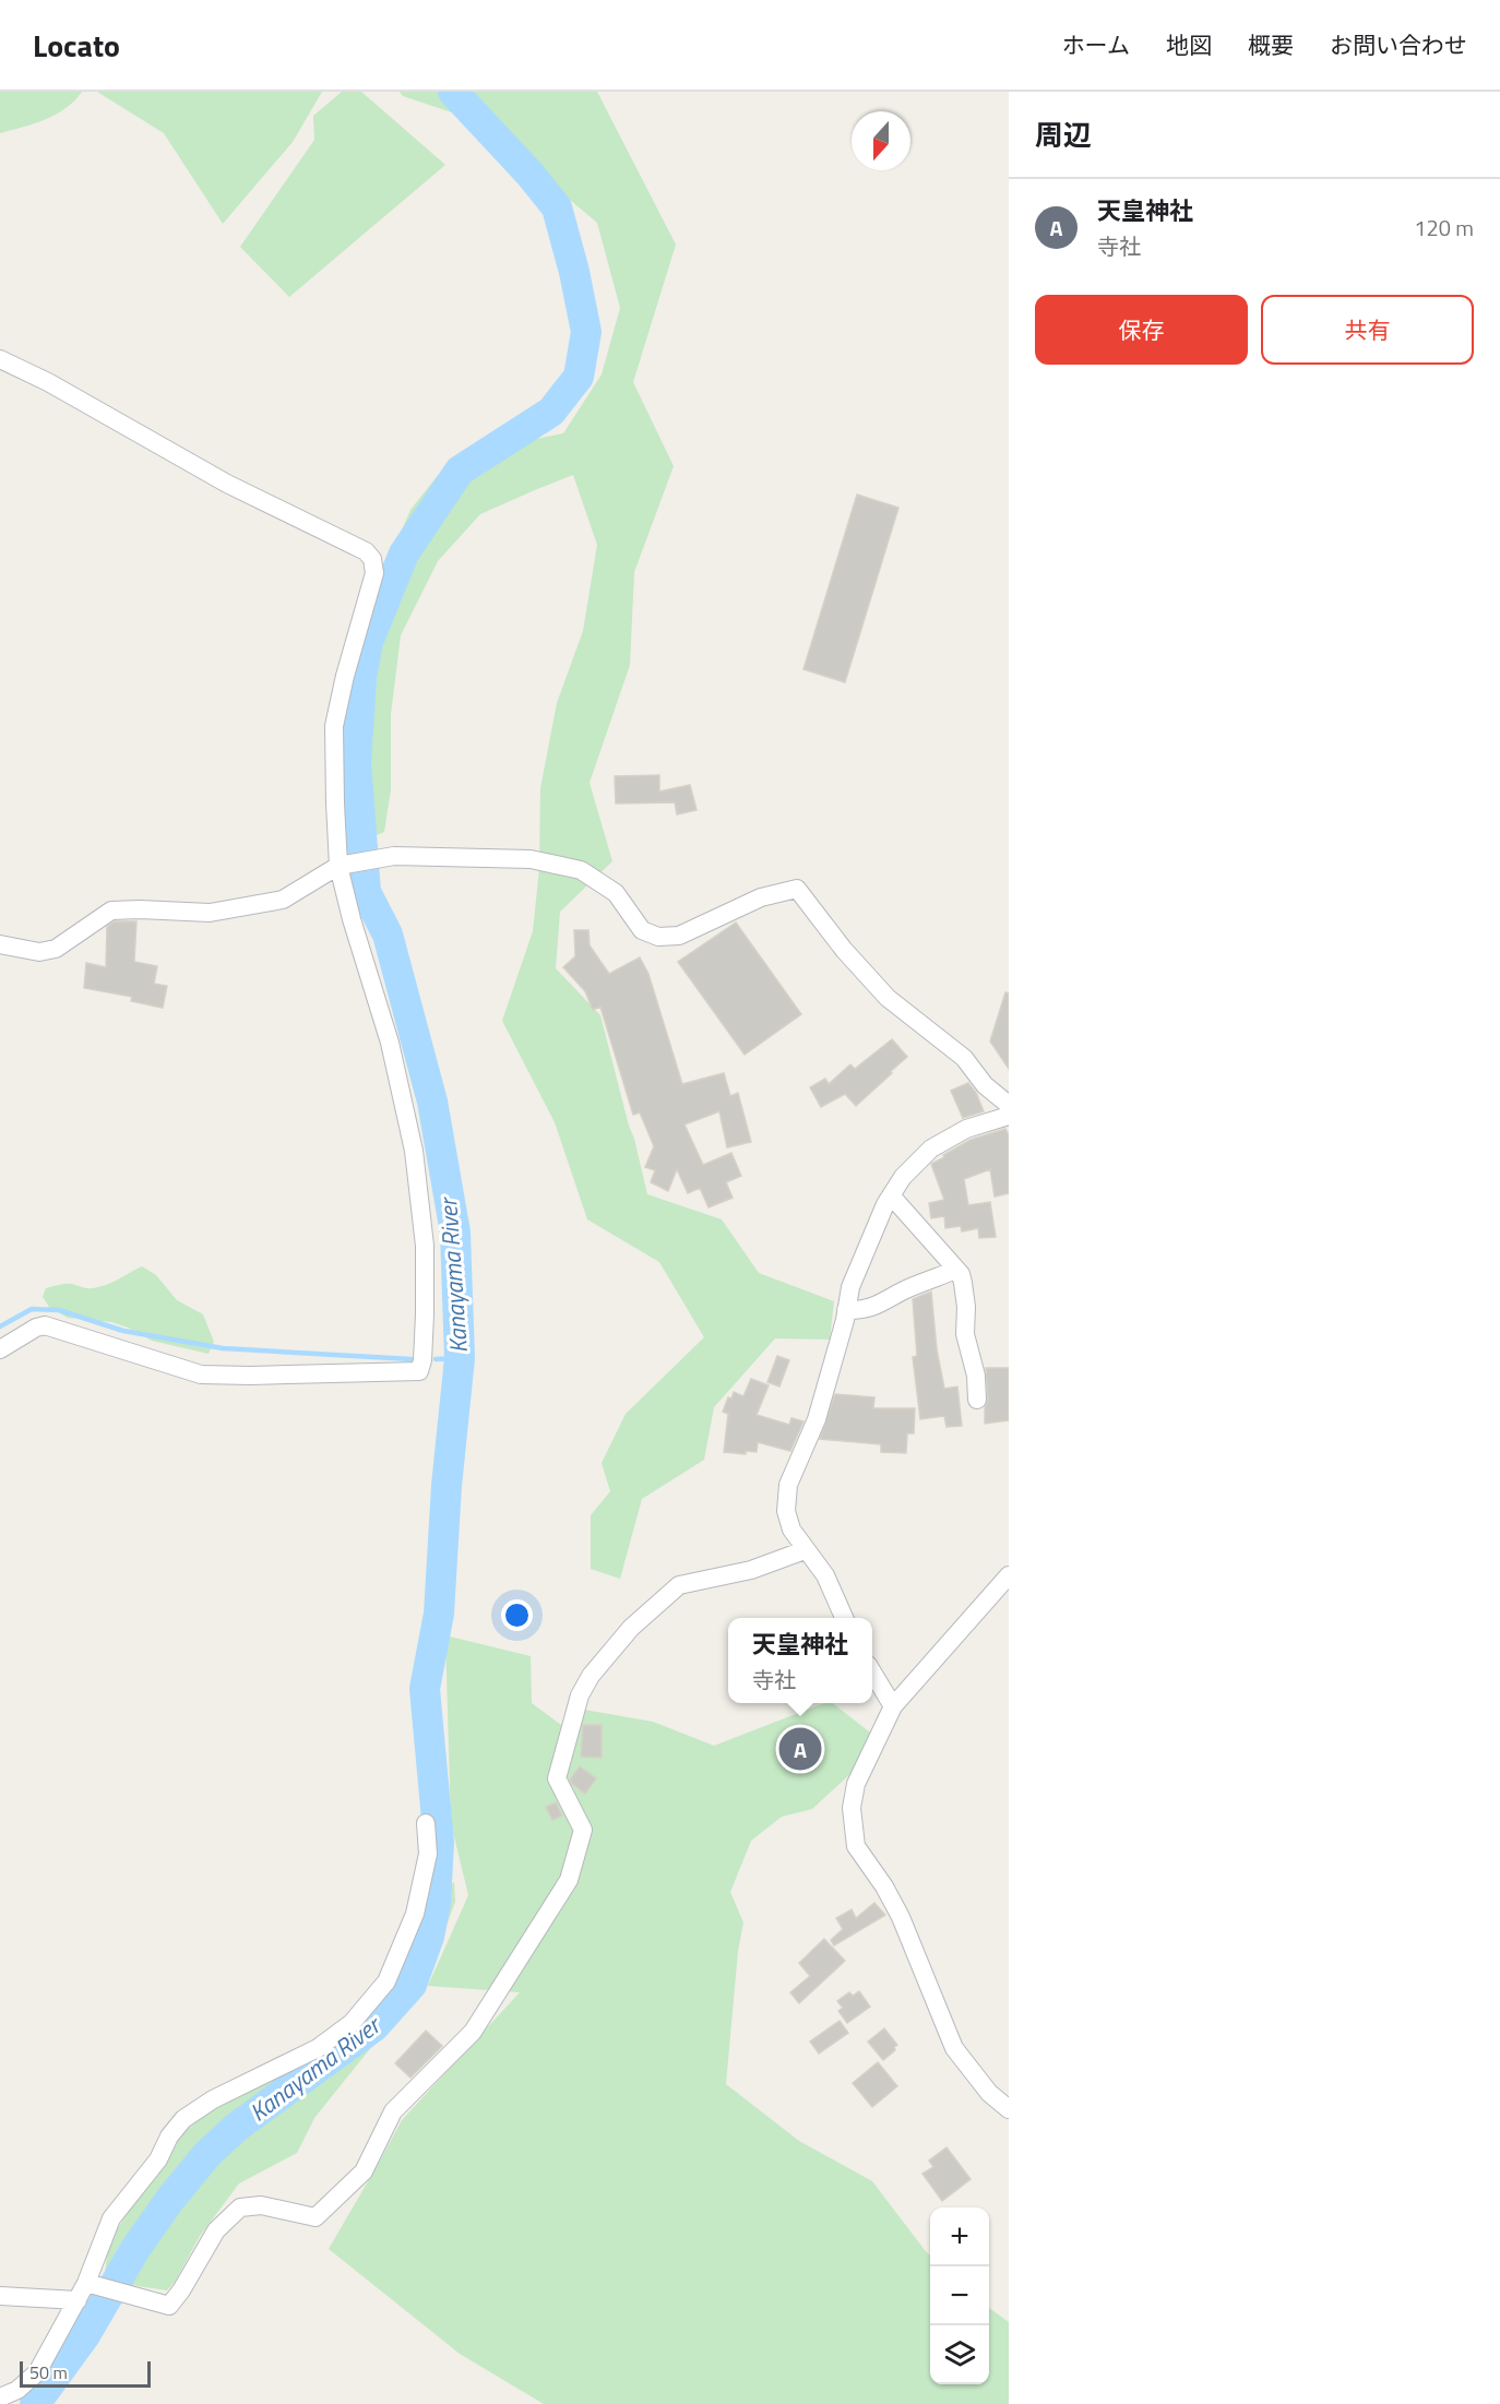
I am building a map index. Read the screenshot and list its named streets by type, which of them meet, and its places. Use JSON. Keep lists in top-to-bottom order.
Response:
{
  "water": ["Kanayama River"],
  "scale_bar": "50 m",
  "north": "bottom",
  "page": {
    "header": "Locato",
    "nav": [
      "ホーム",
      "地図",
      "概要",
      "お問い合わせ"
    ],
    "heading": "周辺",
    "list": [
      {
        "mark": "A",
        "name": "天皇神社",
        "note": "寺社",
        "value": "120 m"
      }
    ],
    "buttons": ["保存", "共有"],
    "popup": ["天皇神社", "寺社"],
    "pins": "A",
    "map_buttons": ["+", "−"],
    "scale": "50 m"
  }
}
